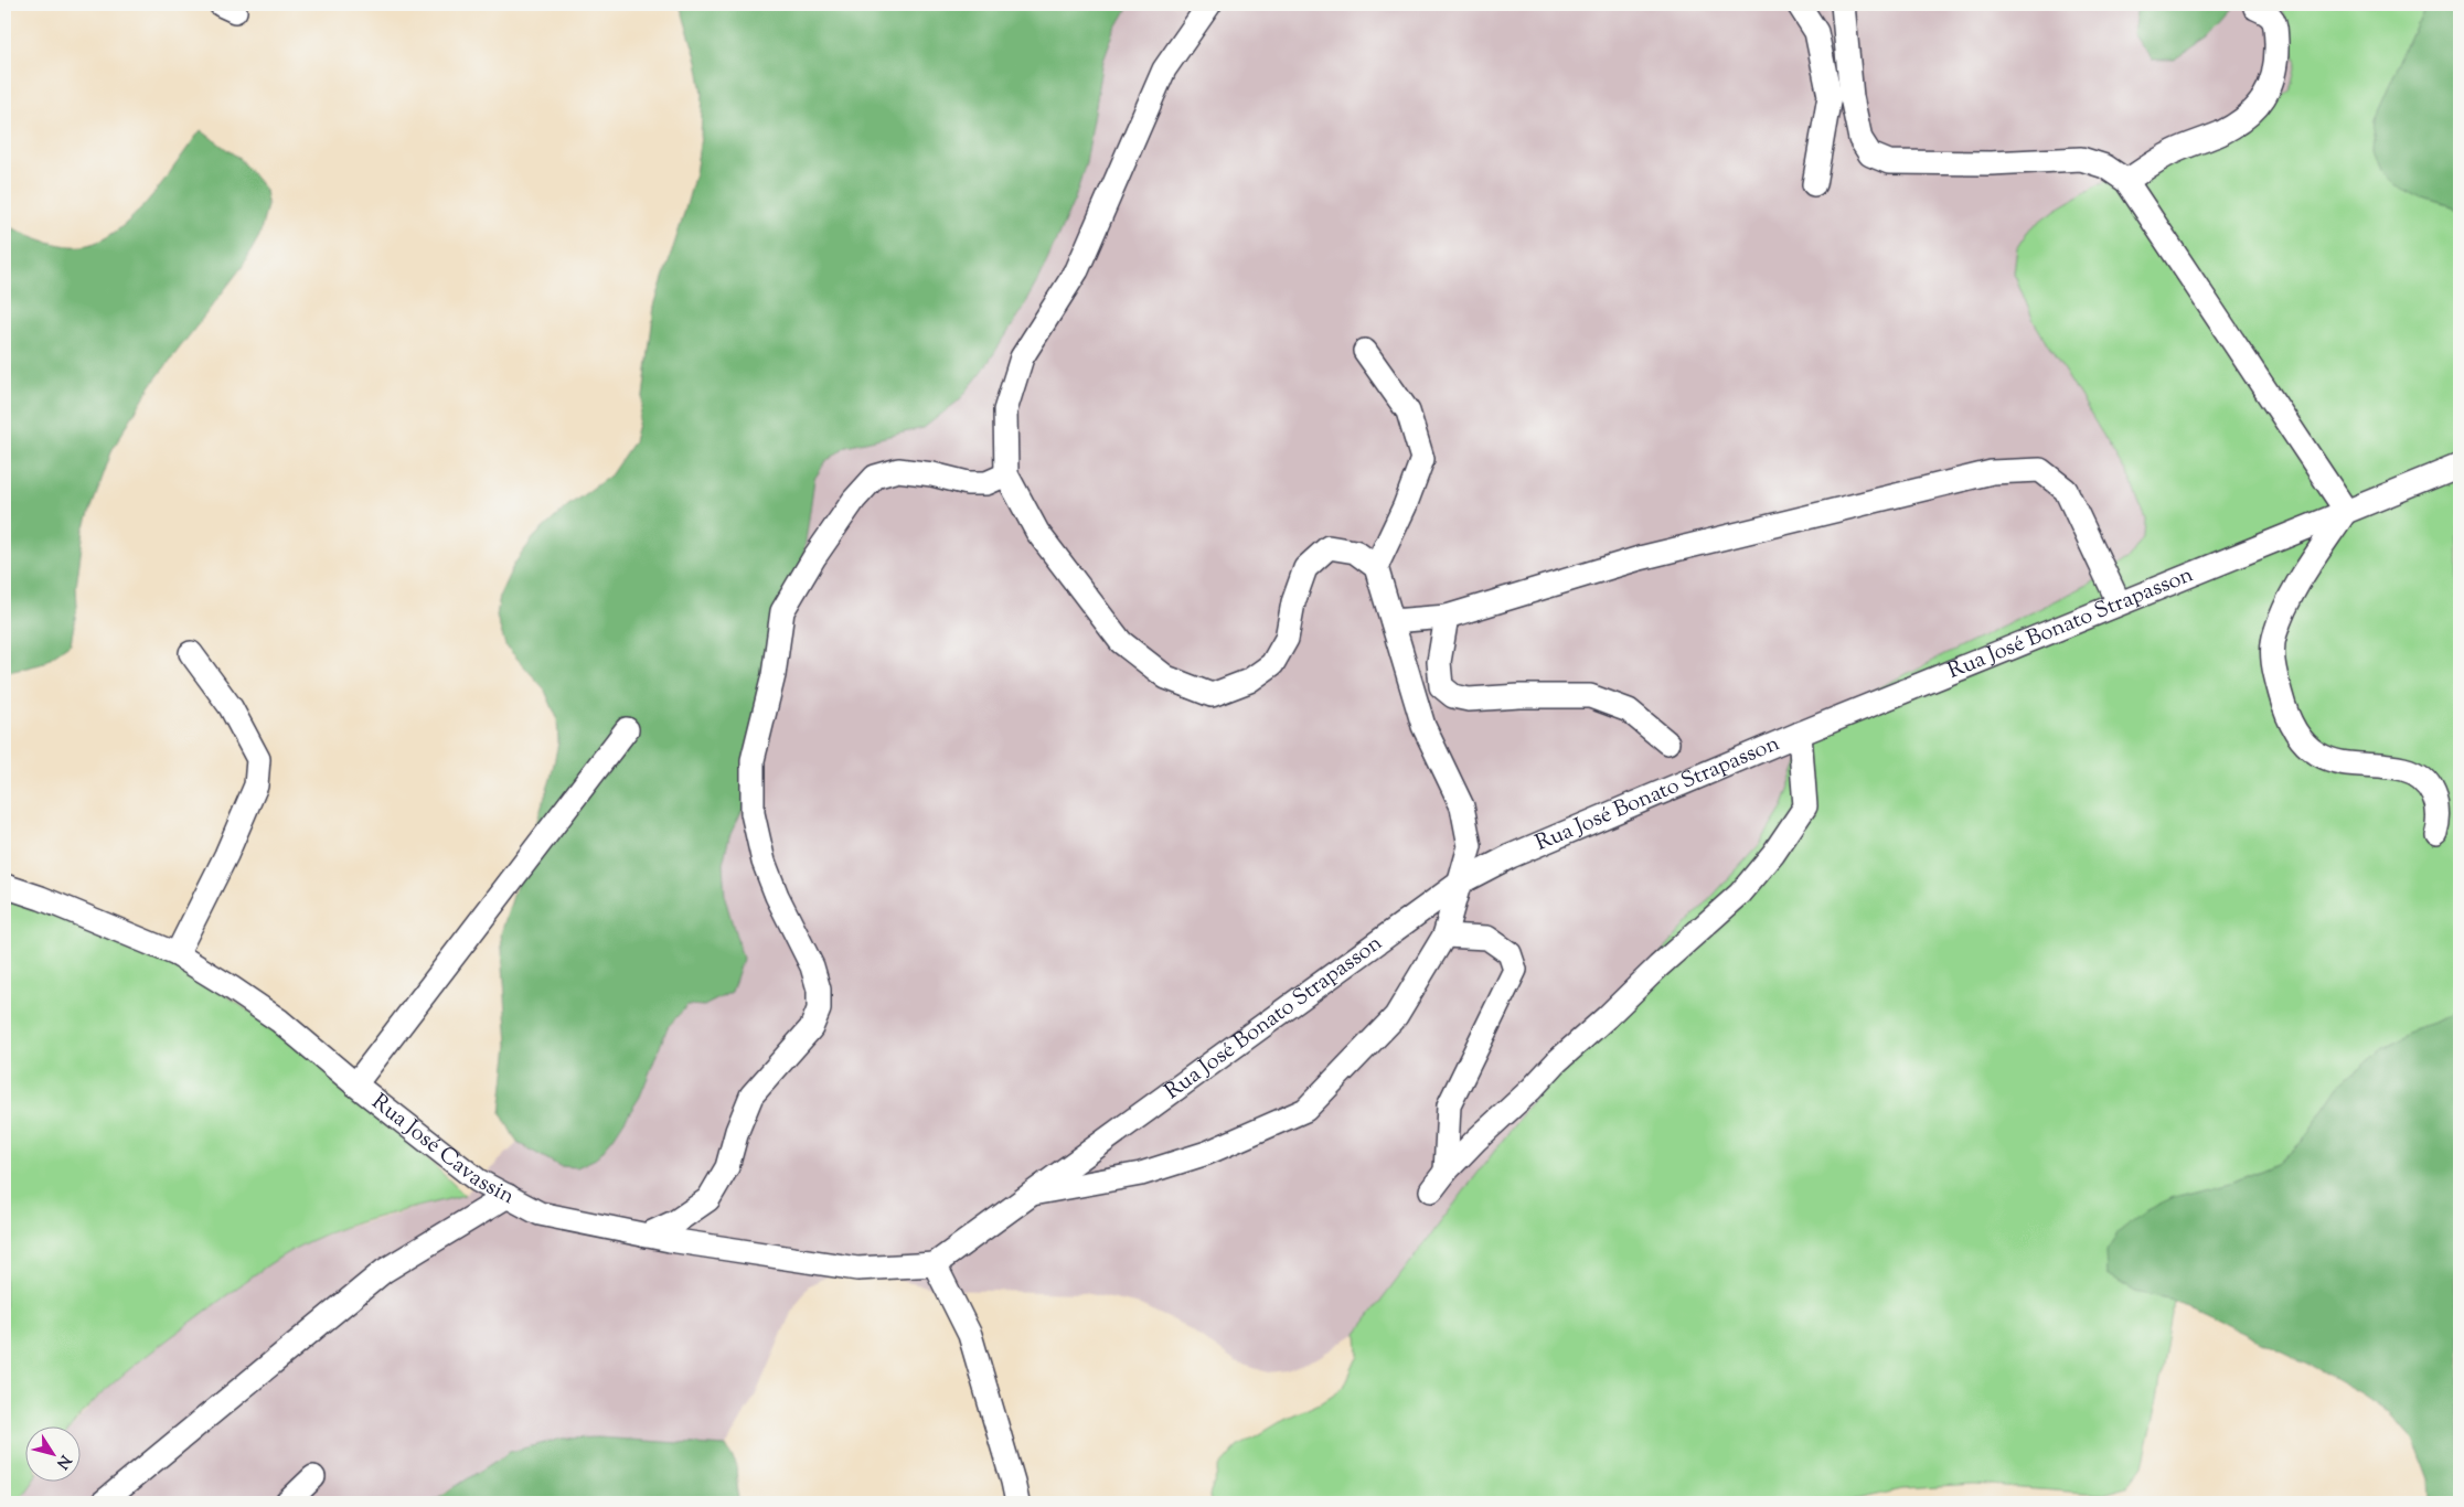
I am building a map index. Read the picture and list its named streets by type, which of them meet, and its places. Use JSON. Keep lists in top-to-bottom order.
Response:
{
  "streets": {
    "street": ["Rua José Bonato Strapasson", "Rua José Cavassin"]
  },
  "crossings": [
    ["Rua José Bonato Strapasson", "Rua José Cavassin"]
  ],
  "north": "bottom right"
}
